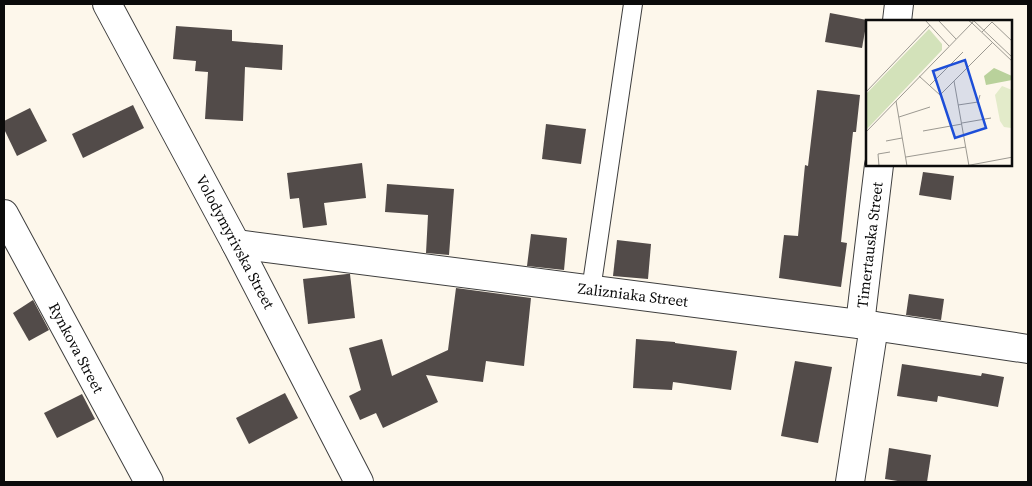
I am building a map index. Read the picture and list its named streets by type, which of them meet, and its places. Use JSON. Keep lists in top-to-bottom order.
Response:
{
  "streets": {
    "street": [
      "Volodymyrivska Street",
      "Timertauska Street",
      "Zalizniaka Street",
      "Rynkova Street"
    ]
  },
  "crossings": [
    ["Volodymyrivska Street", "Zalizniaka Street"],
    ["Timertauska Street", "Zalizniaka Street"]
  ]
}
